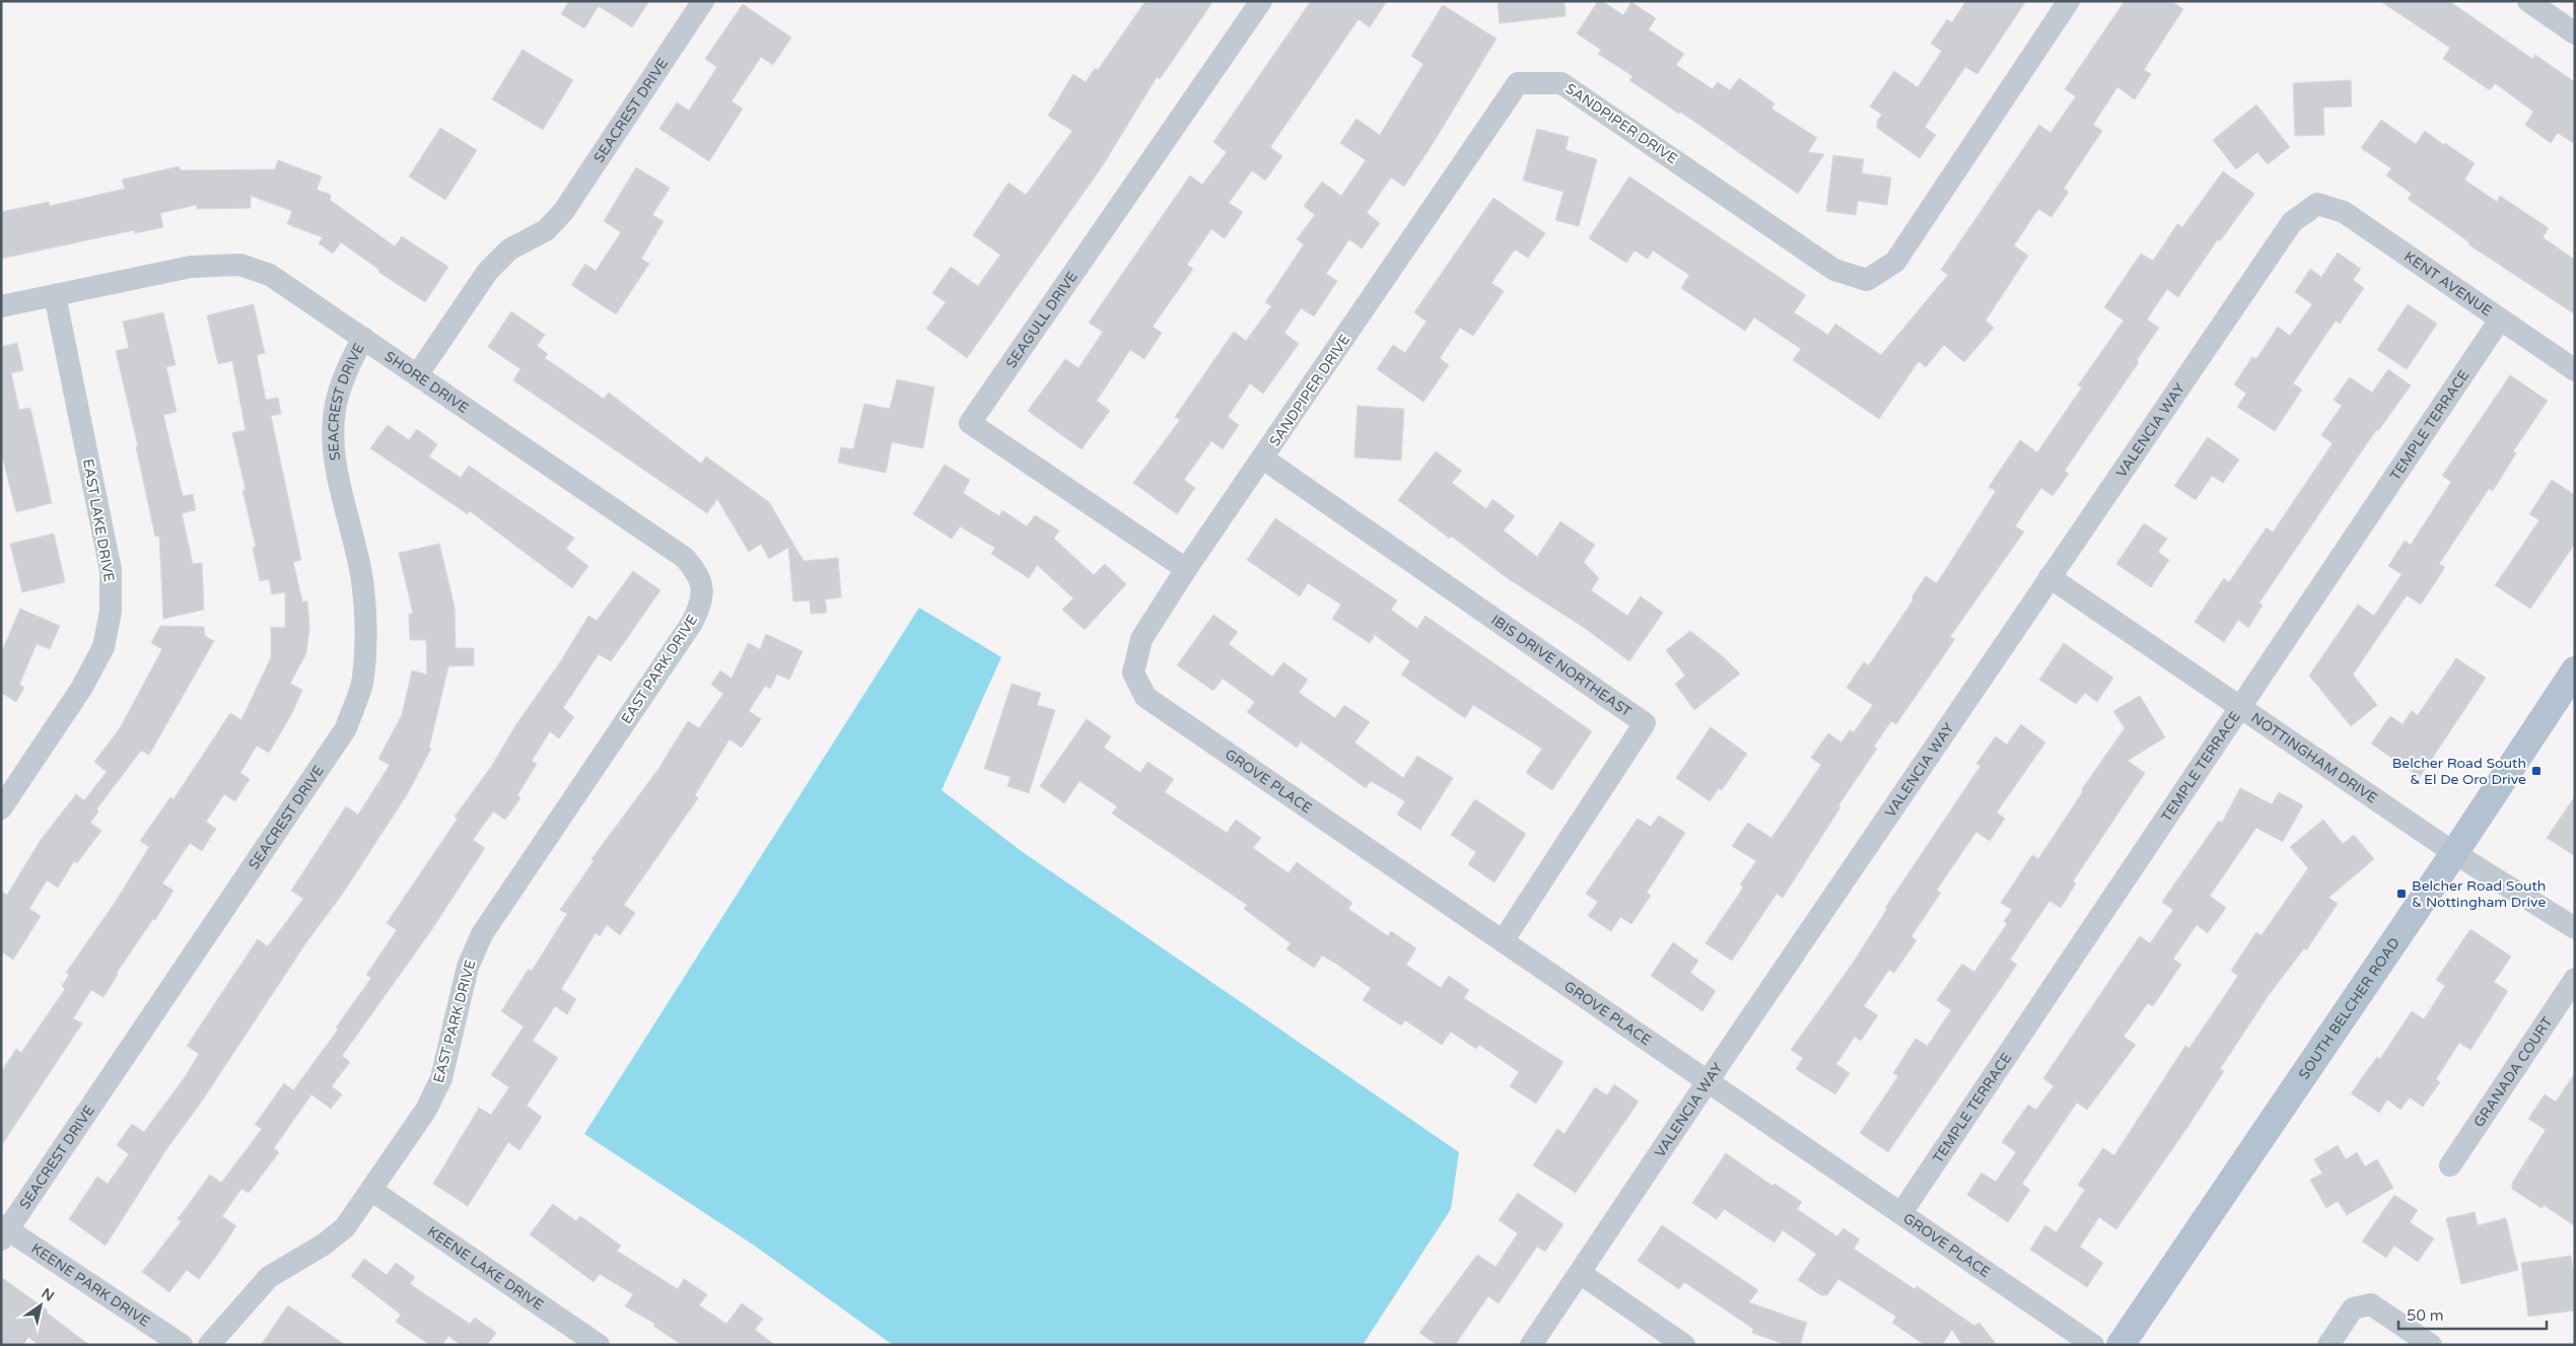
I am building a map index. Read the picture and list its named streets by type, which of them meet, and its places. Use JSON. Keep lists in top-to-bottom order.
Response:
{
  "streets": {
    "main road": ["SOUTH BELCHER ROAD"],
    "street": [
      "SEACREST DRIVE",
      "SANDPIPER DRIVE",
      "KENT AVENUE",
      "SEAGULL DRIVE",
      "SHORE DRIVE",
      "TEMPLE TERRACE",
      "VALENCIA WAY",
      "EAST LAKE DRIVE",
      "IBIS DRIVE NORTHEAST",
      "EAST PARK DRIVE",
      "NOTTINGHAM DRIVE",
      "GROVE PLACE",
      "GRANADA COURT",
      "KEENE LAKE DRIVE",
      "KEENE PARK DRIVE"
    ]
  },
  "crossings": [
    ["SEACREST DRIVE", "SHORE DRIVE"],
    ["SEACREST DRIVE", "KEENE PARK DRIVE"],
    ["SANDPIPER DRIVE", "SEAGULL DRIVE"],
    ["SANDPIPER DRIVE", "IBIS DRIVE NORTHEAST"],
    ["SANDPIPER DRIVE", "GROVE PLACE"],
    ["KENT AVENUE", "TEMPLE TERRACE"],
    ["KENT AVENUE", "VALENCIA WAY"],
    ["SHORE DRIVE", "EAST LAKE DRIVE"],
    ["SHORE DRIVE", "EAST PARK DRIVE"],
    ["TEMPLE TERRACE", "NOTTINGHAM DRIVE"],
    ["TEMPLE TERRACE", "GROVE PLACE"],
    ["VALENCIA WAY", "NOTTINGHAM DRIVE"],
    ["VALENCIA WAY", "GROVE PLACE"],
    ["IBIS DRIVE NORTHEAST", "GROVE PLACE"],
    ["EAST PARK DRIVE", "KEENE LAKE DRIVE"],
    ["NOTTINGHAM DRIVE", "SOUTH BELCHER ROAD"]
  ],
  "places": {
    "transit": ["Belcher Road South & El De Oro Drive", "Belcher Road South & Nottingham Drive"]
  },
  "scale_bar": "50 m",
  "north": "top right"
}
